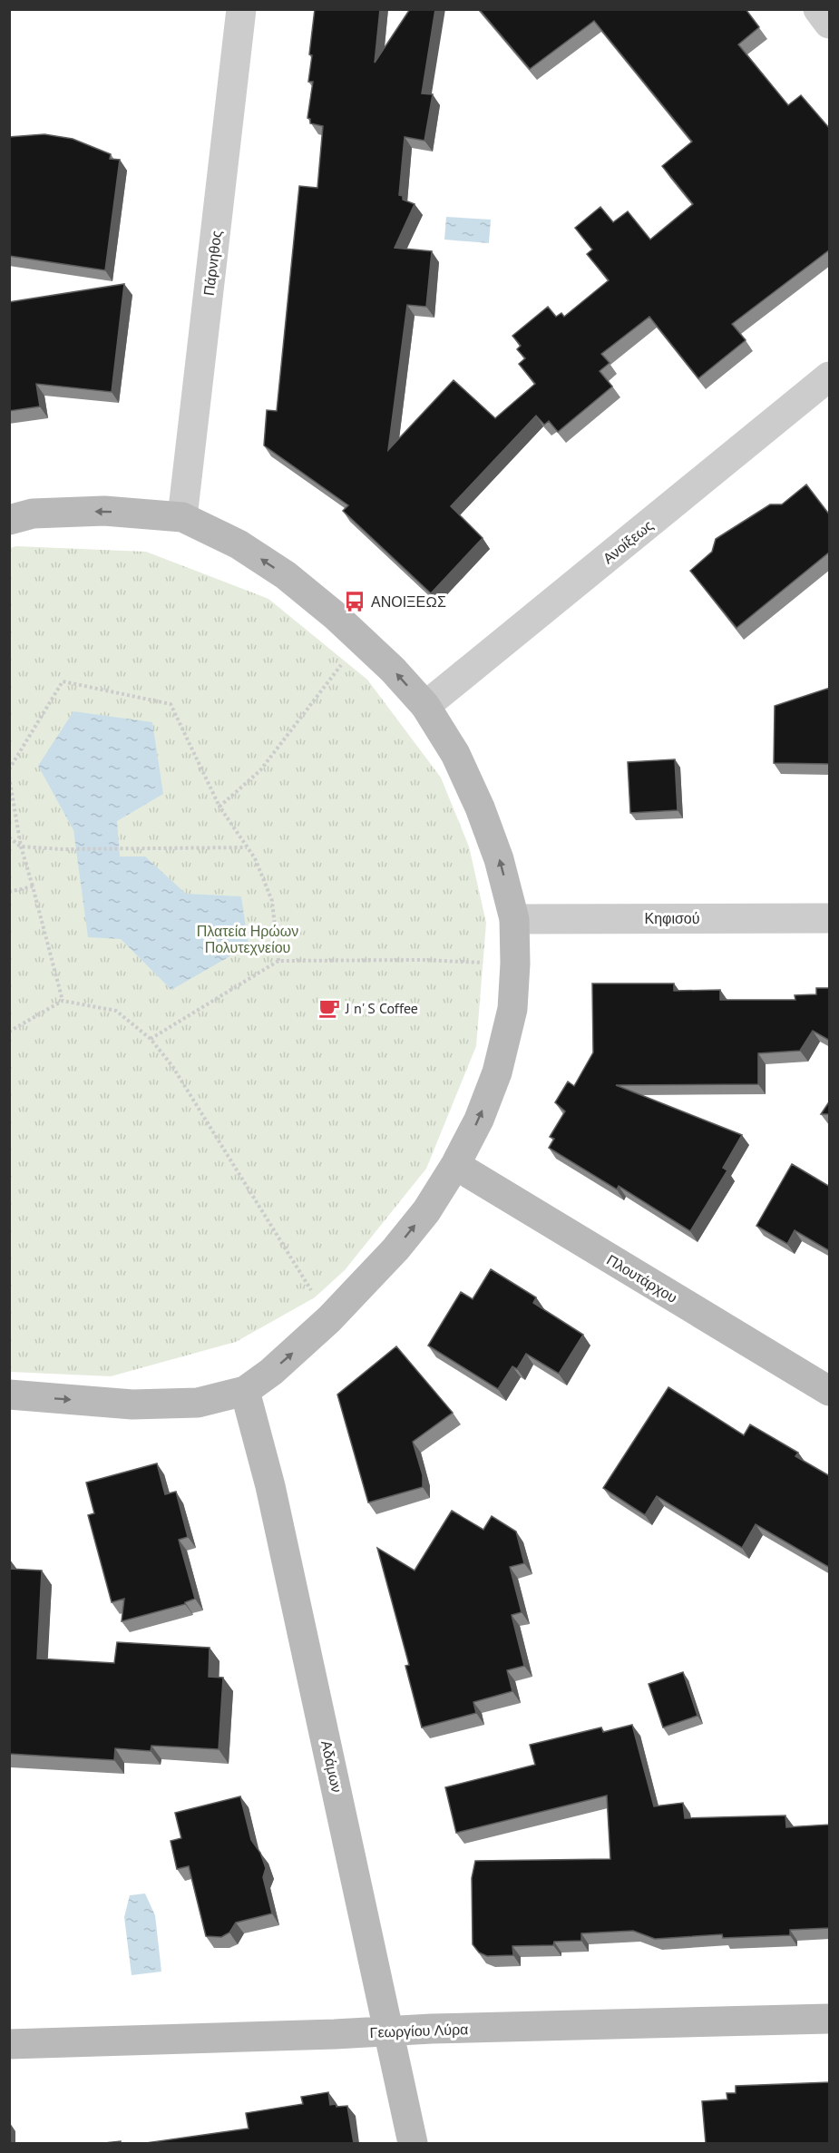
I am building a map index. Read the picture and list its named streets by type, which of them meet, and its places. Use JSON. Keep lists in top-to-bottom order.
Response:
{
  "streets": {
    "street": [
      "Πάρνηθος",
      "Ανοίξεως",
      "Κηφισού",
      "Πλουτάρχου",
      "Αδάμων",
      "Γεωργίου Λύρα"
    ]
  },
  "crossings": [
    ["Αδάμων", "Γεωργίου Λύρα"]
  ],
  "parks": ["Πλατεία Ηρώων Πολυτεχνείου"],
  "places": {
    "bus stop": ["ΑΝΟΙΞΕΩΣ"],
    "cafe": ["J n' S Coffee"]
  }
}
